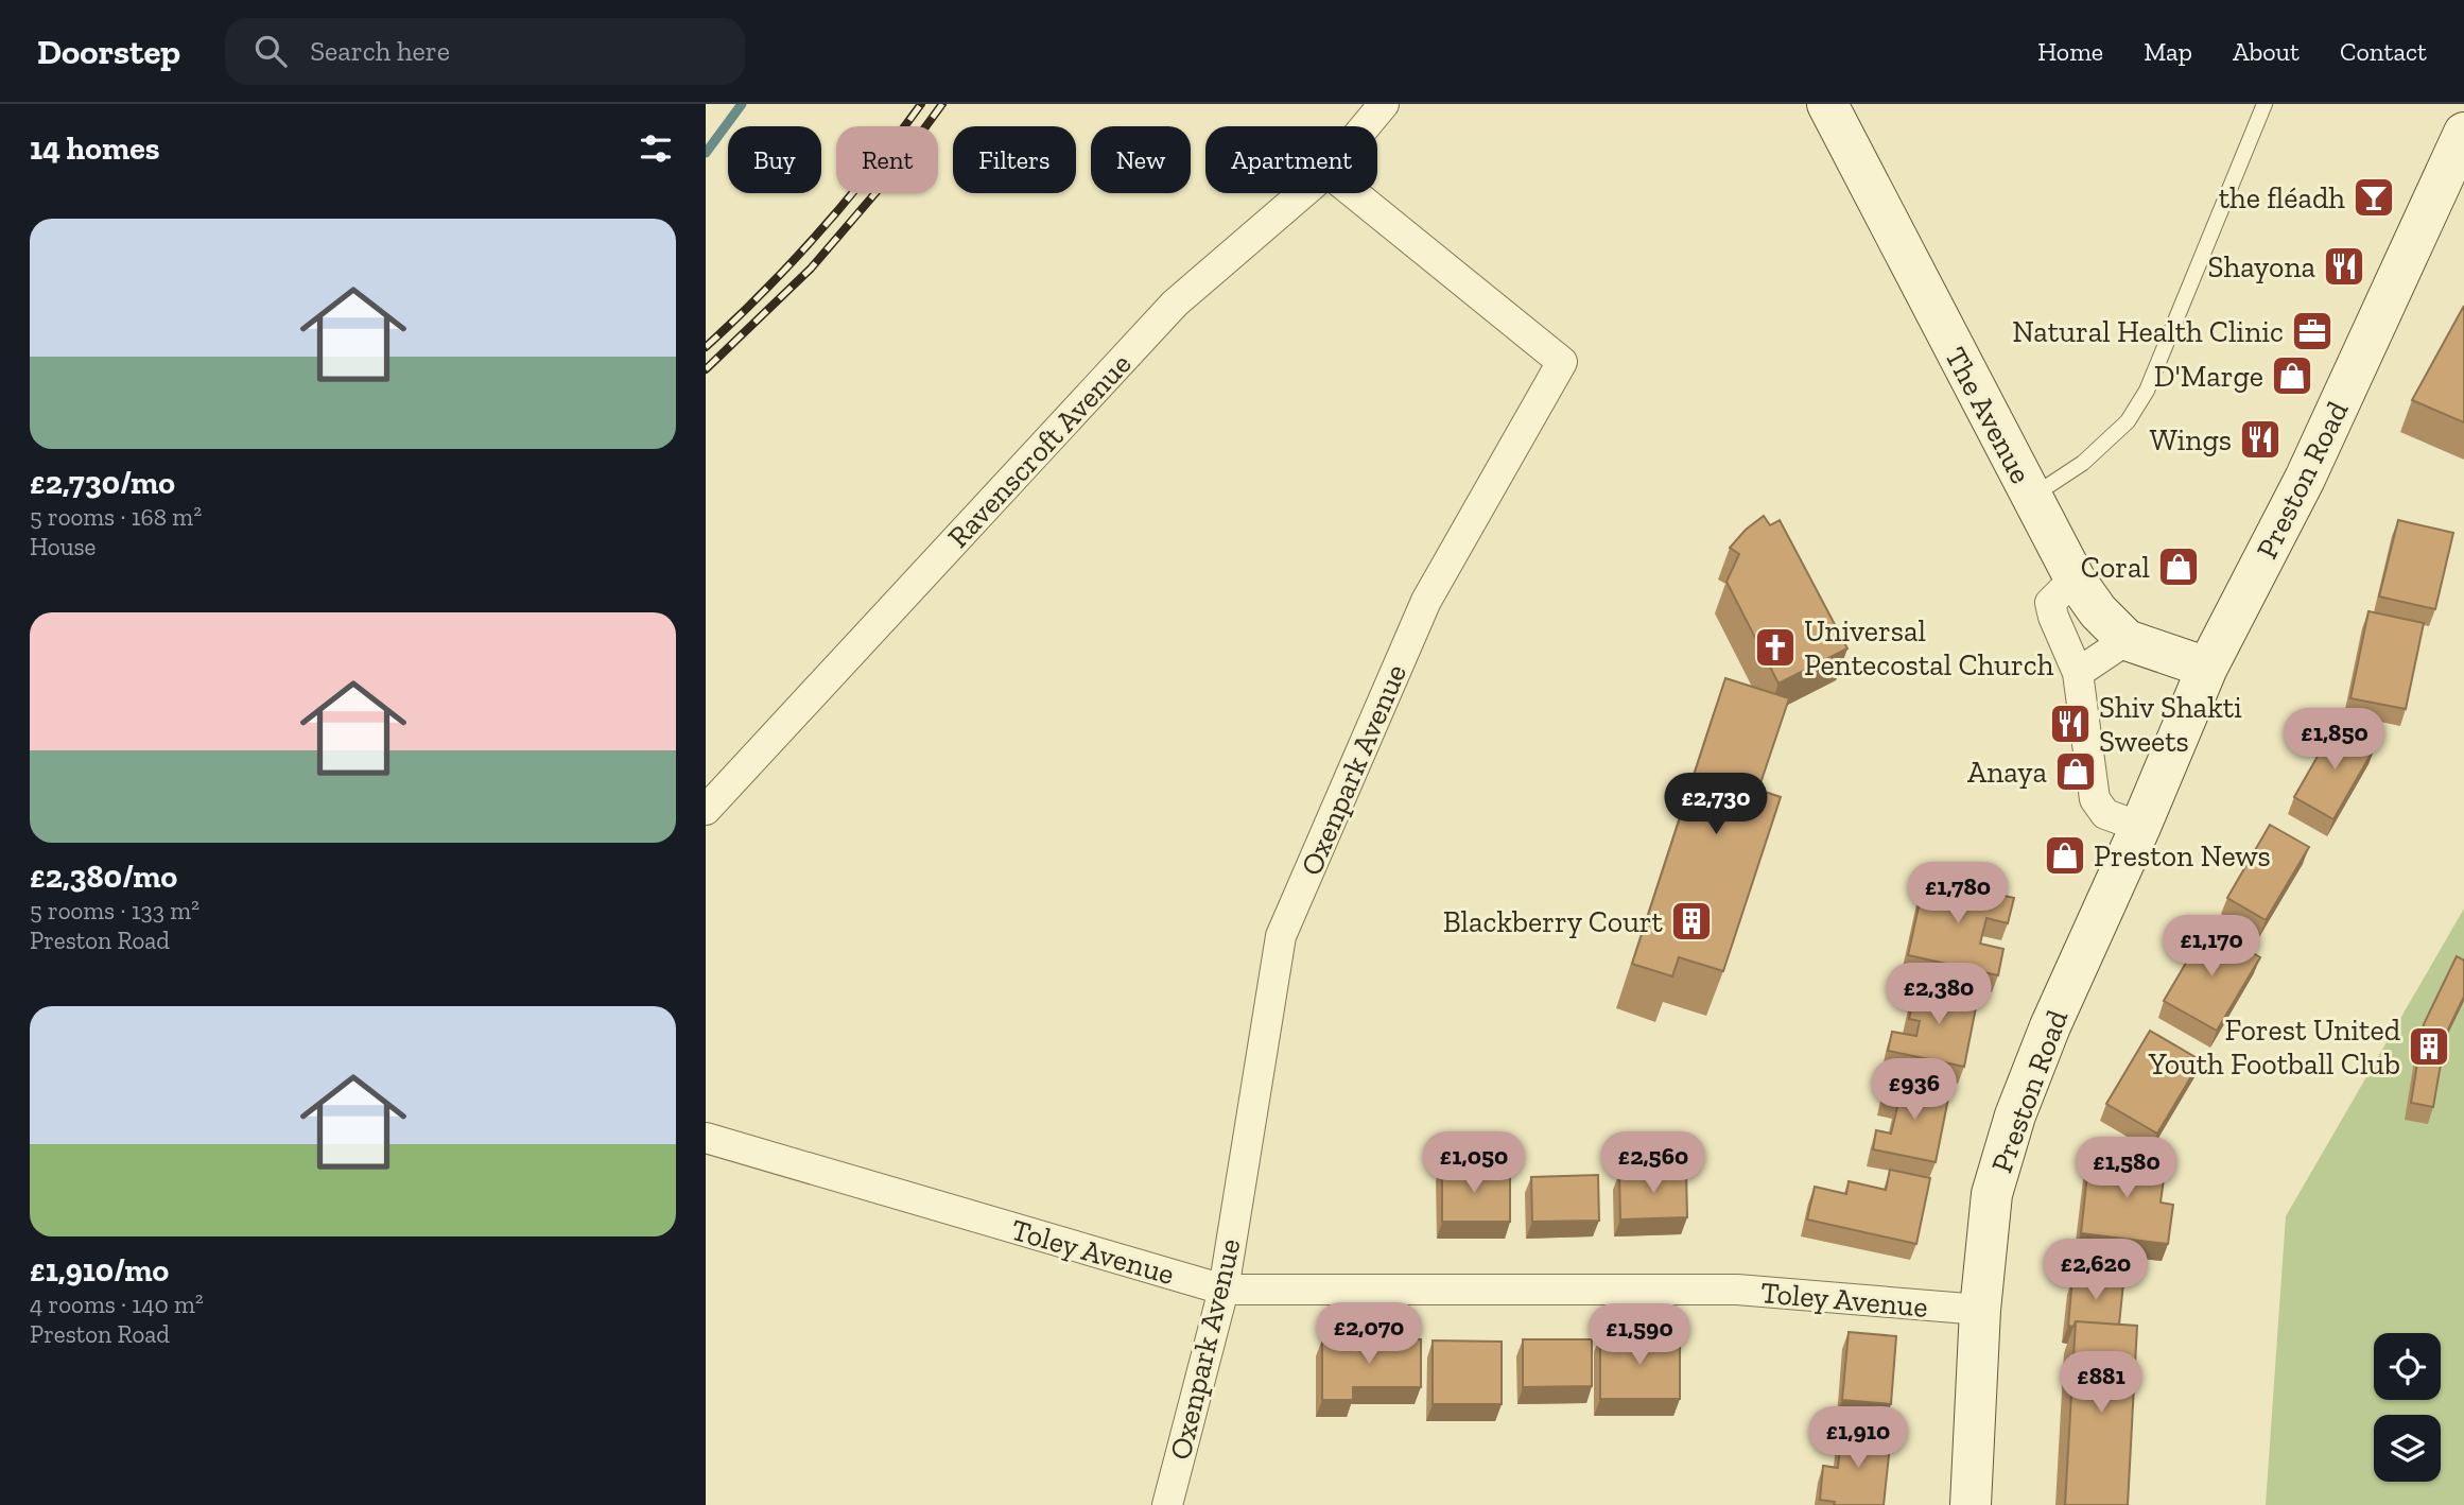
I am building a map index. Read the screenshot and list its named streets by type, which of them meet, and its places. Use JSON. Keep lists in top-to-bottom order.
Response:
{
  "streets": {
    "street": [
      "The Avenue",
      "Ravenscroft Avenue",
      "Preston Road",
      "Oxenpark Avenue",
      "Toley Avenue"
    ]
  },
  "crossings": [
    ["The Avenue", "Preston Road"],
    ["Preston Road", "Toley Avenue"],
    ["Oxenpark Avenue", "Toley Avenue"]
  ],
  "places": {
    "bar": ["the fléadh"],
    "restaurant": ["Shayona", "Wings", "Shiv Shakti Sweets"],
    "office": ["Natural Health Clinic"],
    "shop": [
      "D'Marge",
      "Coral",
      "Anaya",
      "Preston News"
    ],
    "church": ["Universal Pentecostal Church"],
    "building": ["Blackberry Court", "Forest United Youth Football Club"]
  },
  "page": {
    "header": "Doorstep",
    "search": "Search here",
    "nav": [
      "Home",
      "Map",
      "About",
      "Contact"
    ],
    "heading": "14 homes",
    "chip": [
      "Buy",
      "Rent",
      "Filters",
      "New",
      "Apartment"
    ],
    "list": [
      {
        "name": "£2,730/mo",
        "note": "5 rooms · 168 m² · House"
      },
      {
        "name": "£2,380/mo",
        "note": "5 rooms · 133 m² · Preston Road"
      },
      {
        "name": "£1,910/mo",
        "note": "4 rooms · 140 m² · Preston Road"
      }
    ],
    "price": [
      "£1,850",
      "£2,730",
      "£1,780",
      "£1,170",
      "£2,380",
      "£936",
      "£1,050",
      "£2,560",
      "£1,580",
      "£2,620",
      "£2,070",
      "£1,590",
      "£881",
      "£1,910"
    ]
  }
}
